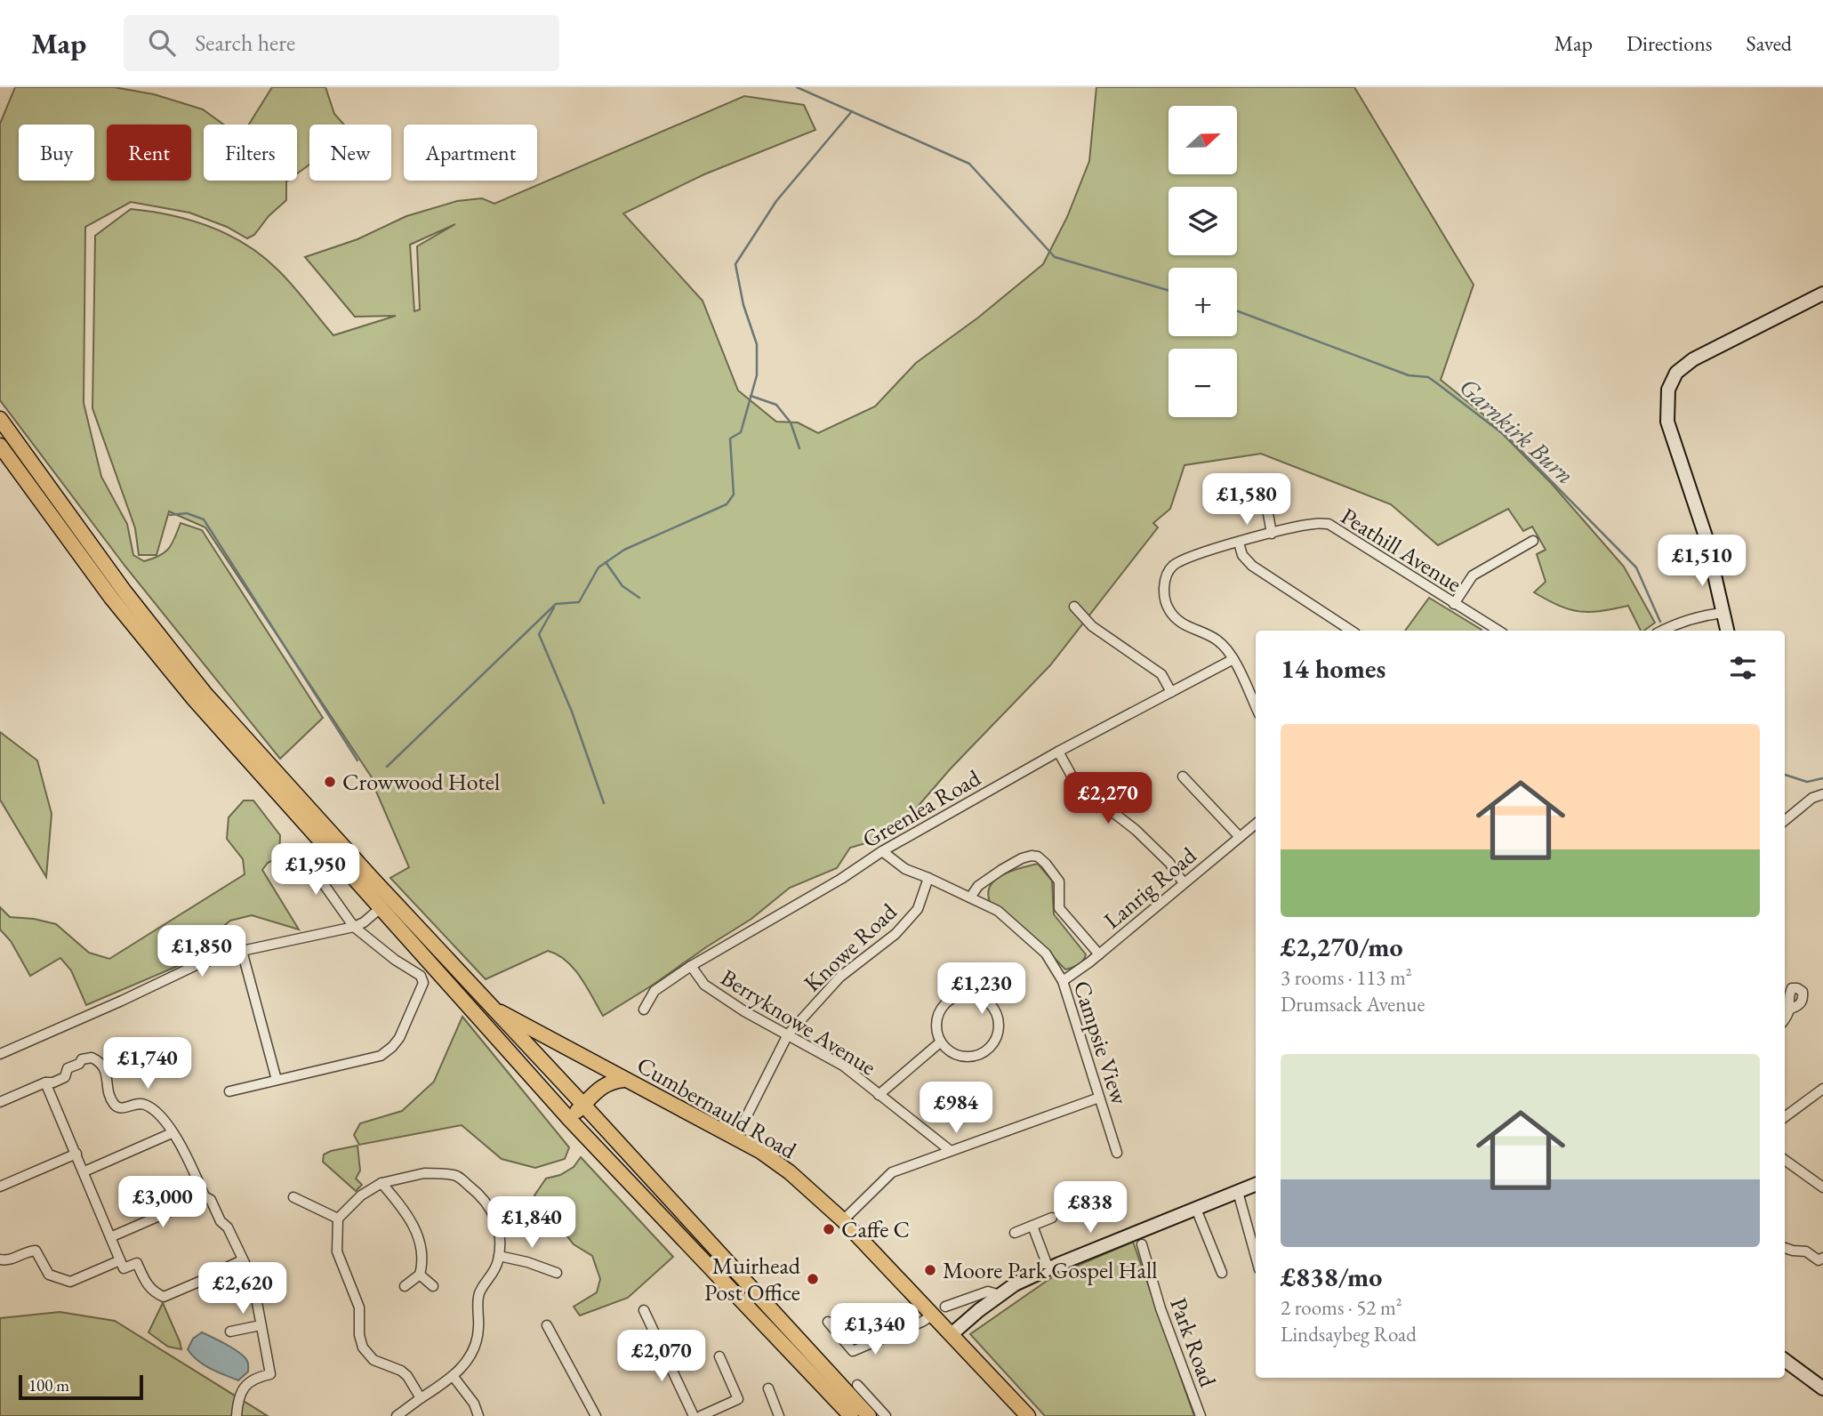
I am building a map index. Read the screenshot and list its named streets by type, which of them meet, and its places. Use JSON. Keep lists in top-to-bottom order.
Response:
{
  "streets": {
    "main road": ["Cumbernauld Road"],
    "street": [
      "Peathill Avenue",
      "Greenlea Road",
      "Lanrig Road",
      "Knowe Road",
      "Berryknowe Avenue",
      "Campsie View",
      "Park Road"
    ]
  },
  "crossings": [
    ["Peathill Avenue", "Greenlea Road"],
    ["Greenlea Road", "Berryknowe Avenue"],
    ["Greenlea Road", "Campsie View"],
    ["Lanrig Road", "Campsie View"],
    ["Knowe Road", "Berryknowe Avenue"],
    ["Knowe Road", "Campsie View"],
    ["Knowe Road", "Cumbernauld Road"]
  ],
  "water": ["Garnkirk Burn"],
  "places": [
    "Crowwood Hotel",
    "Caffe C",
    "Moore Park Gospel Hall",
    "Muirhead Post Office"
  ],
  "scale_bar": "100 m",
  "north": "right",
  "page": {
    "header": "Map",
    "search": "Search here",
    "nav": ["Map", "Directions", "Saved"],
    "map_buttons": ["+", "−"],
    "chip": [
      "Buy",
      "Rent",
      "Filters",
      "New",
      "Apartment"
    ],
    "price": [
      "£1,580",
      "£1,510",
      "£2,270",
      "£1,950",
      "£1,850",
      "£1,230",
      "£1,740",
      "£984",
      "£3,000",
      "£838",
      "£1,840",
      "£2,620",
      "£1,340",
      "£2,070"
    ],
    "heading": "14 homes",
    "list": [
      {
        "name": "£2,270/mo",
        "note": "3 rooms · 113 m² · Drumsack Avenue"
      },
      {
        "name": "£838/mo",
        "note": "2 rooms · 52 m² · Lindsaybeg Road"
      }
    ],
    "scale": "100 m"
  }
}
